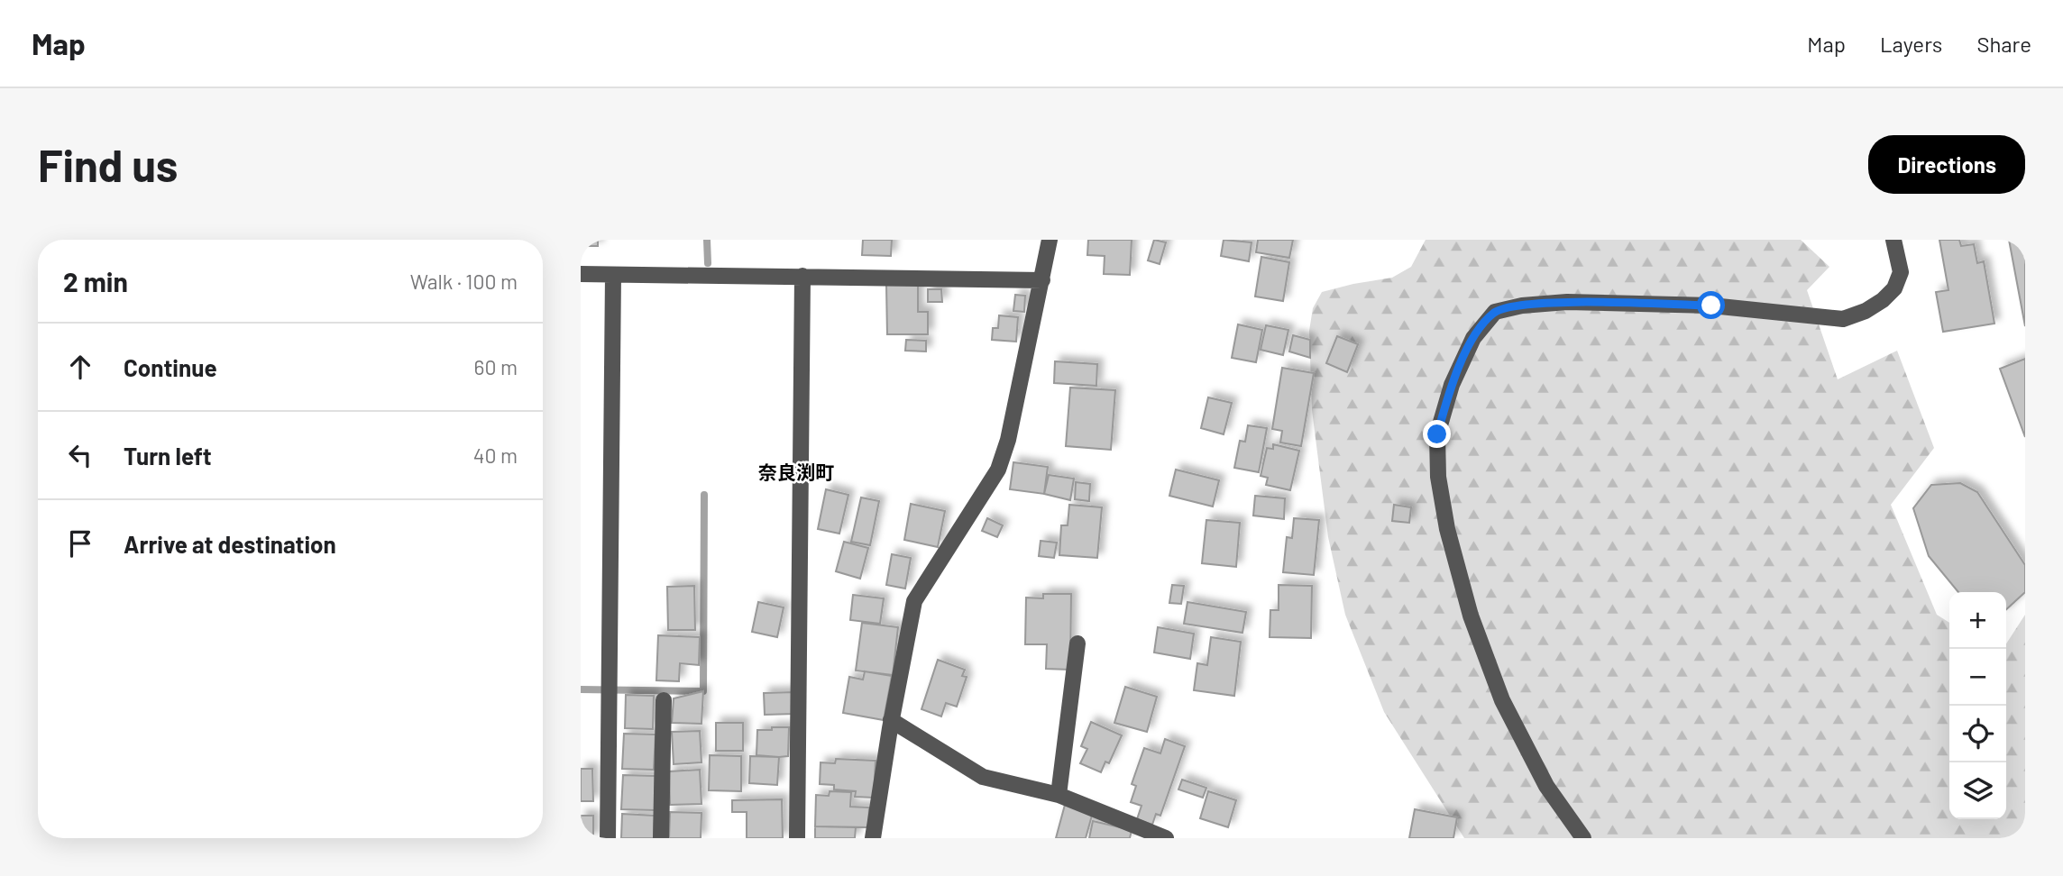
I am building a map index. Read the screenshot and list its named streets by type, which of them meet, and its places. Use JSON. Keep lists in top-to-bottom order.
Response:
{
  "districts": ["奈良渕町"],
  "page": {
    "header": "Map",
    "nav": ["Map", "Layers", "Share"],
    "buttons": "Directions",
    "title": "Find us",
    "heading": ["2 min", "Walk · 100 m"],
    "list": [
      ["Continue", "60 m"],
      ["Turn left", "40 m"],
      "Arrive at destination"
    ],
    "map_buttons": ["+", "−"]
  }
}
